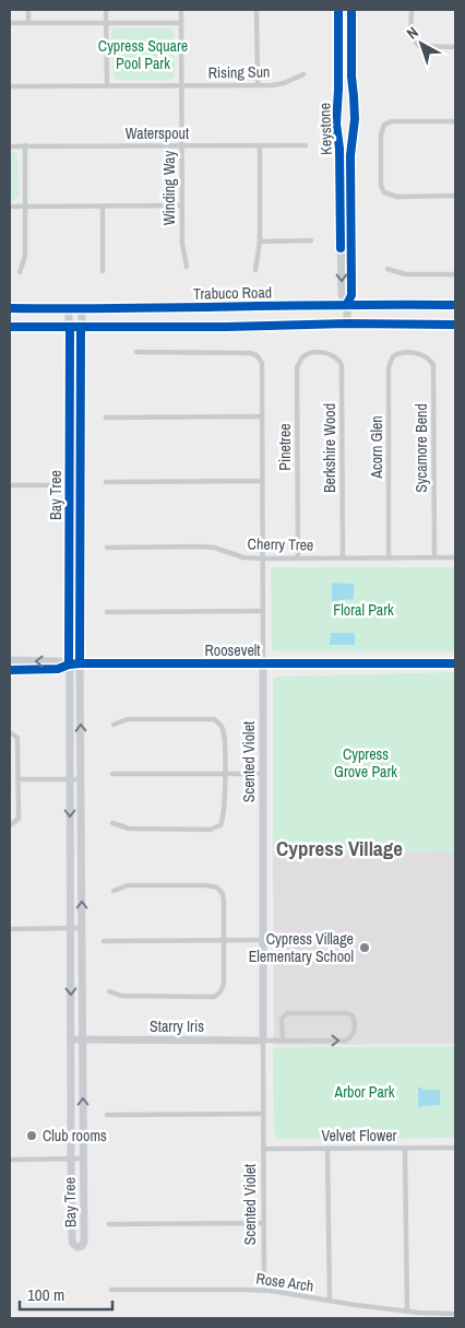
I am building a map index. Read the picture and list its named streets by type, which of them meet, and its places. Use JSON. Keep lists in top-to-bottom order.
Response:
{
  "streets": {
    "street": [
      "Rising Sun",
      "Keystone",
      "Waterspout",
      "Winding Way",
      "Trabuco Road",
      "Pinetree",
      "Acorn Glen",
      "Berkshire Wood",
      "Sycamore Bend",
      "Bay Tree",
      "Cherry Tree",
      "Roosevelt",
      "Scented Violet",
      "Starry Iris",
      "Velvet Flower",
      "Rose Arch"
    ]
  },
  "crossings": [
    ["Rising Sun", "Winding Way"],
    ["Keystone", "Trabuco Road"],
    ["Waterspout", "Winding Way"],
    ["Trabuco Road", "Bay Tree"],
    ["Pinetree", "Berkshire Wood"],
    ["Pinetree", "Cherry Tree"],
    ["Acorn Glen", "Sycamore Bend"],
    ["Acorn Glen", "Cherry Tree"],
    ["Berkshire Wood", "Cherry Tree"],
    ["Sycamore Bend", "Cherry Tree"],
    ["Bay Tree", "Roosevelt"],
    ["Bay Tree", "Starry Iris"],
    ["Cherry Tree", "Scented Violet"],
    ["Roosevelt", "Scented Violet"],
    ["Scented Violet", "Starry Iris"],
    ["Scented Violet", "Velvet Flower"],
    ["Scented Violet", "Rose Arch"]
  ],
  "districts": ["Cypress Village"],
  "parks": [
    "Cypress Square Pool Park",
    "Floral Park",
    "Cypress Grove Park",
    "Arbor Park"
  ],
  "places": ["Cypress Village Elementary School", "Club rooms"],
  "scale_bar": "100 m",
  "north": "top left"
}
